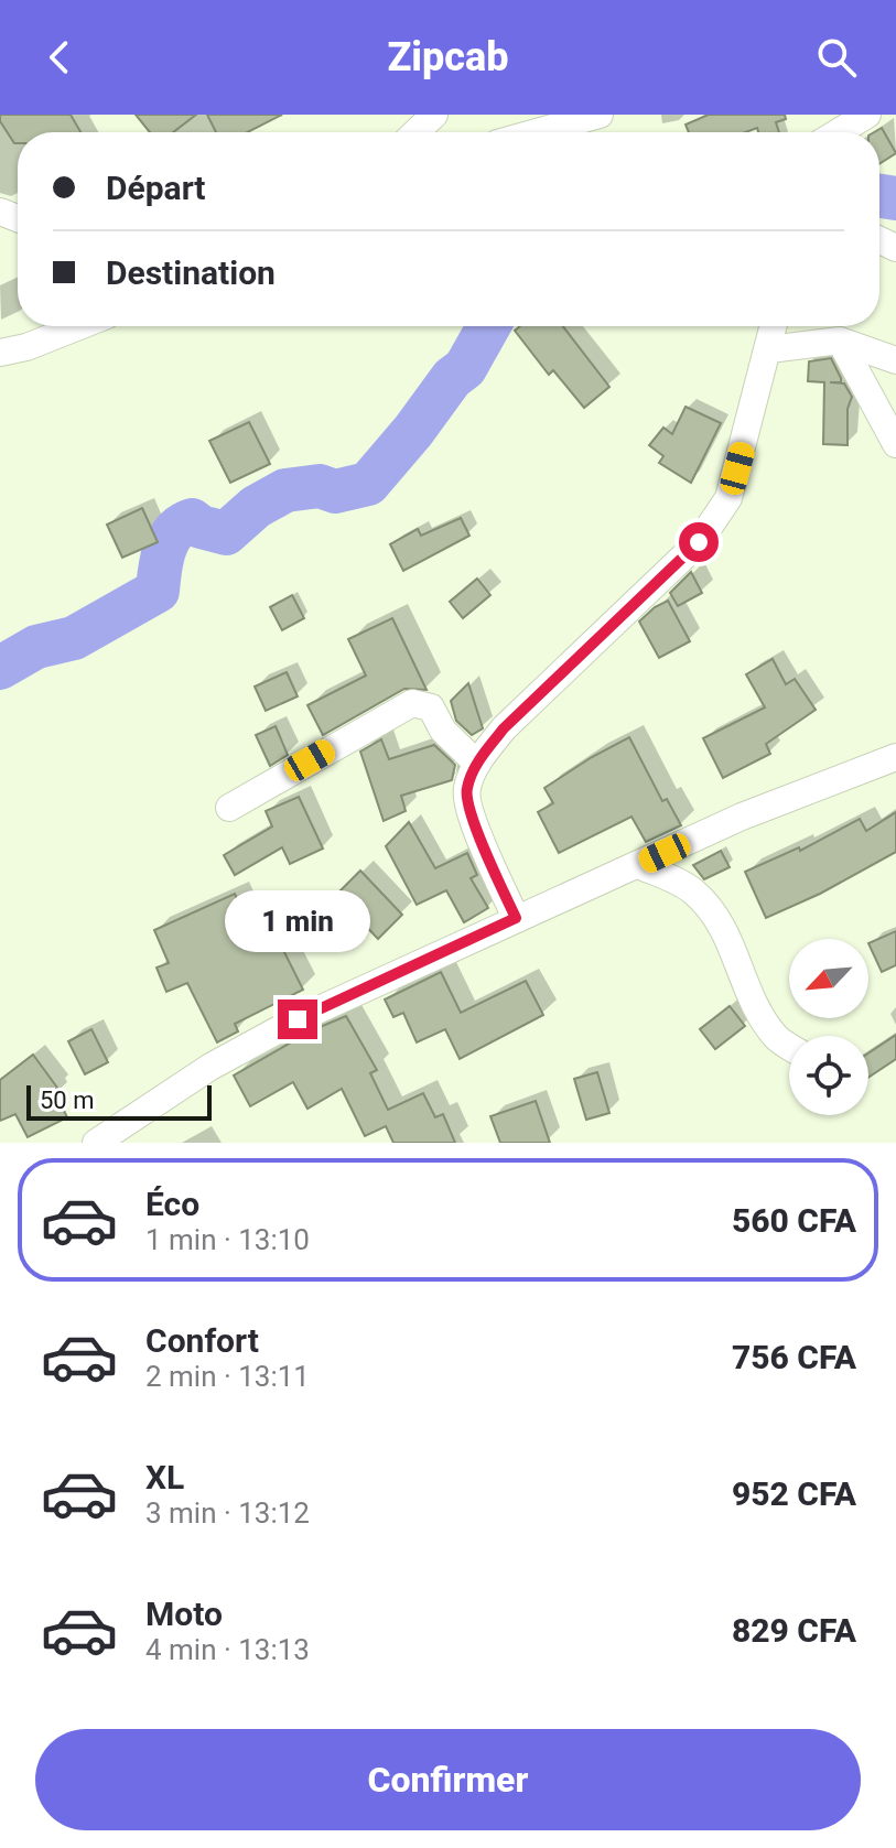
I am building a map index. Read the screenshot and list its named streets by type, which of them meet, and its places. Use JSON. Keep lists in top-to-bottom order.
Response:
{
  "scale_bar": "50 m",
  "north": "bottom left",
  "page": {
    "header": "Zipcab",
    "banner": ["Départ", "Destination"],
    "bubble": "1 min",
    "scale": "50 m",
    "list": [
      {
        "name": "Éco",
        "note": "1 min · 13:10",
        "value": "560 CFA"
      },
      {
        "name": "Confort",
        "note": "2 min · 13:11",
        "value": "756 CFA"
      },
      {
        "name": "XL",
        "note": "3 min · 13:12",
        "value": "952 CFA"
      },
      {
        "name": "Moto",
        "note": "4 min · 13:13",
        "value": "829 CFA"
      }
    ],
    "buttons": "Confirmer"
  }
}
